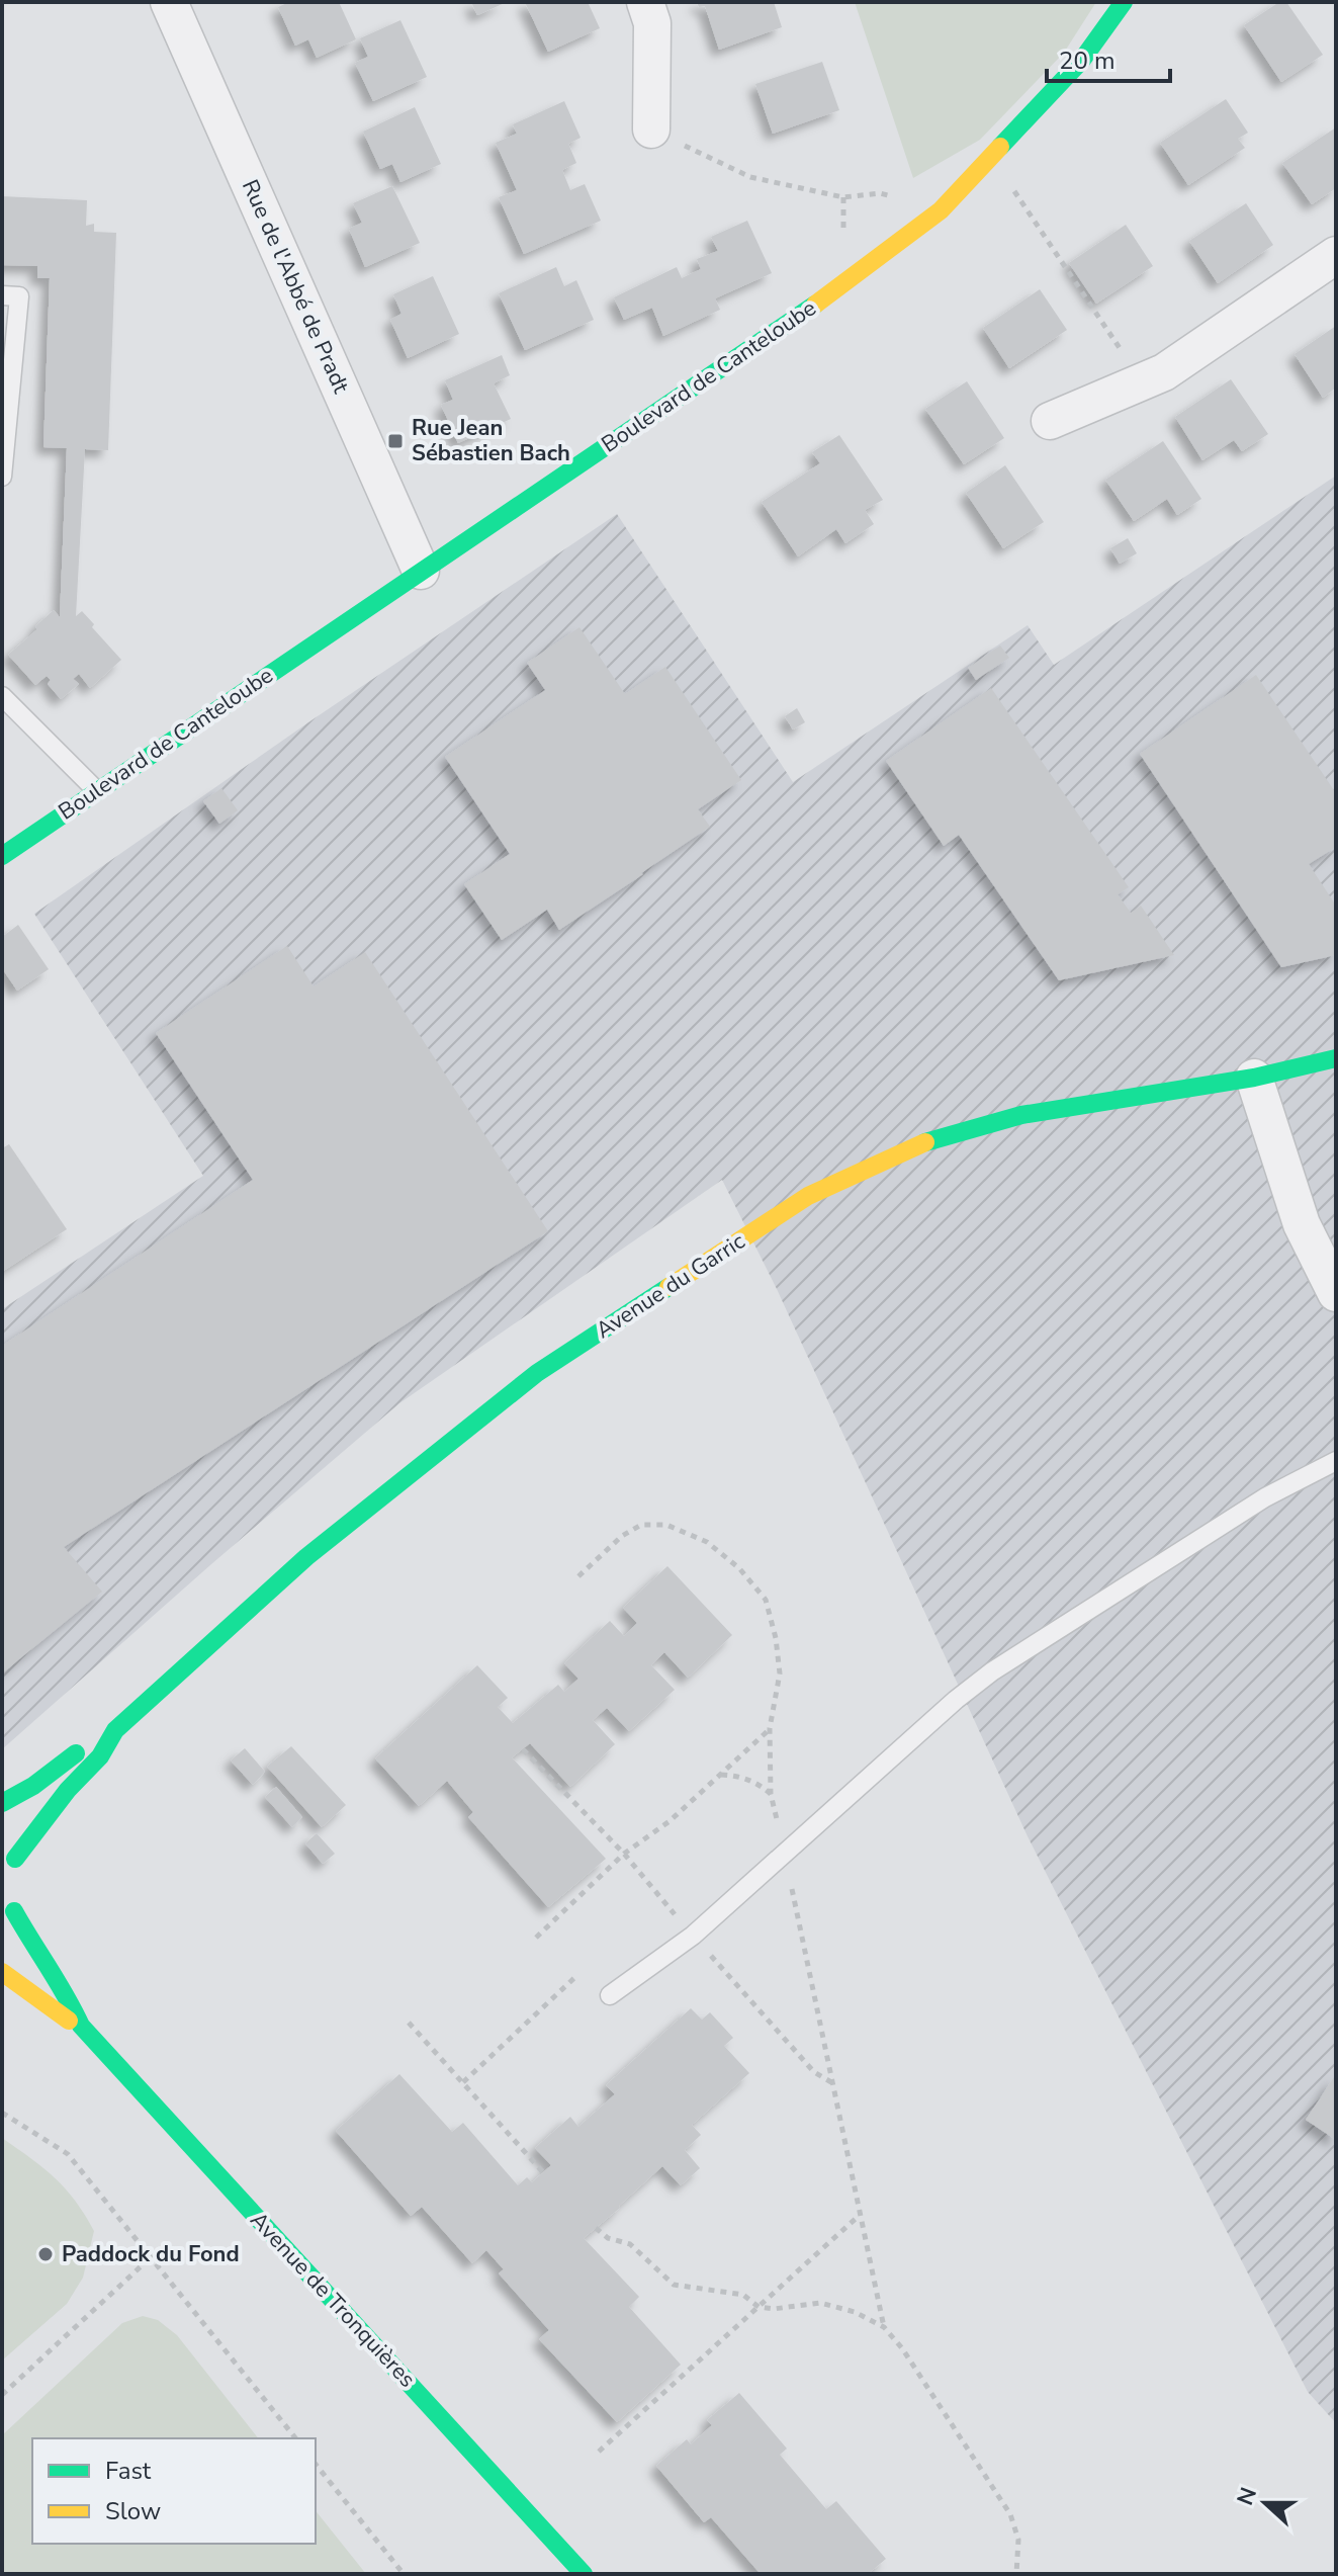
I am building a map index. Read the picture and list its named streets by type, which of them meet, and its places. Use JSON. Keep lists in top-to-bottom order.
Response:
{
  "streets": {
    "street": [
      "Rue de l'Abbé de Pradt",
      "Boulevard de Canteloube",
      "Avenue du Garric",
      "Avenue de Tronquières"
    ]
  },
  "crossings": [
    ["Rue de l'Abbé de Pradt", "Boulevard de Canteloube"],
    ["Avenue du Garric", "Avenue de Tronquières"]
  ],
  "places": {
    "transit": ["Rue Jean Sébastien Bach"],
    "other": ["Paddock du Fond"]
  },
  "legend": ["Fast", "Slow"],
  "scale_bar": "20 m",
  "north": "left"
}
